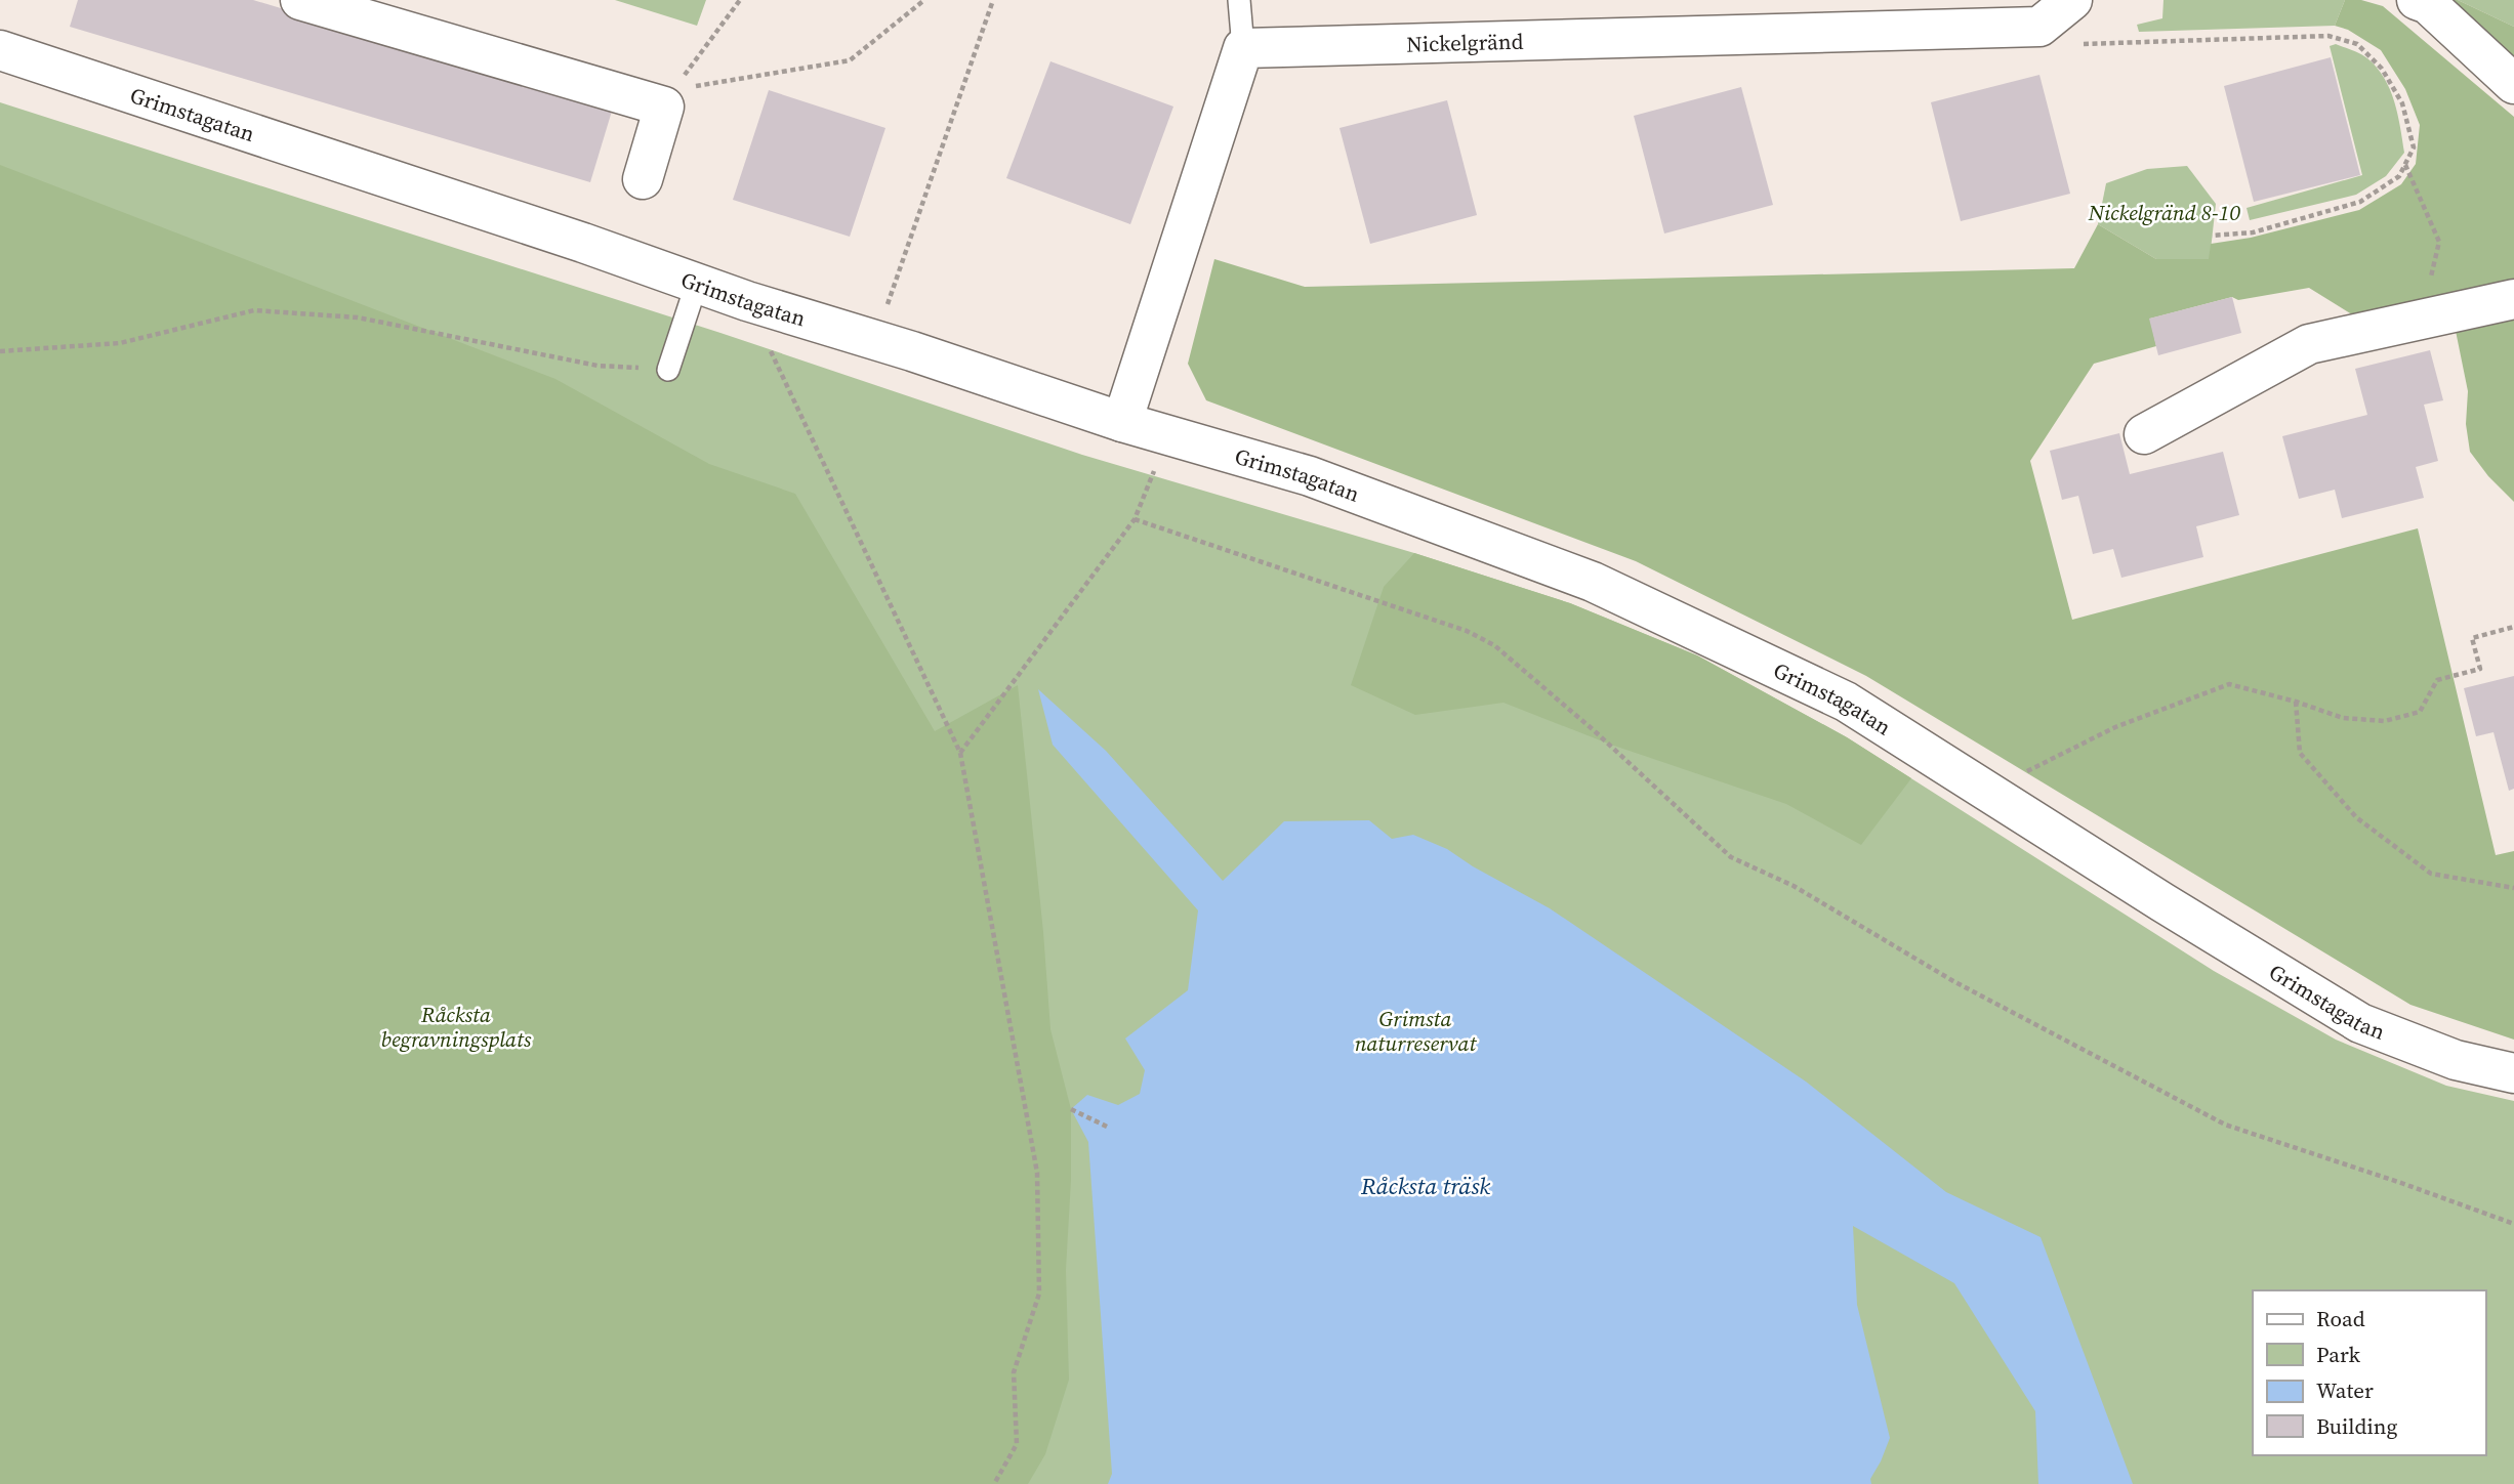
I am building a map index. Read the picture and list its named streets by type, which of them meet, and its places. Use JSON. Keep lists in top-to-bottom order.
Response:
{
  "streets": {
    "street": ["Nickelgränd", "Grimstagatan"]
  },
  "water": ["Råcksta träsk"],
  "parks": ["Nickelgränd 8-10", "Råcksta begravningsplats", "Grimsta naturreservat"],
  "legend": [
    "Road",
    "Park",
    "Water",
    "Building"
  ]
}
